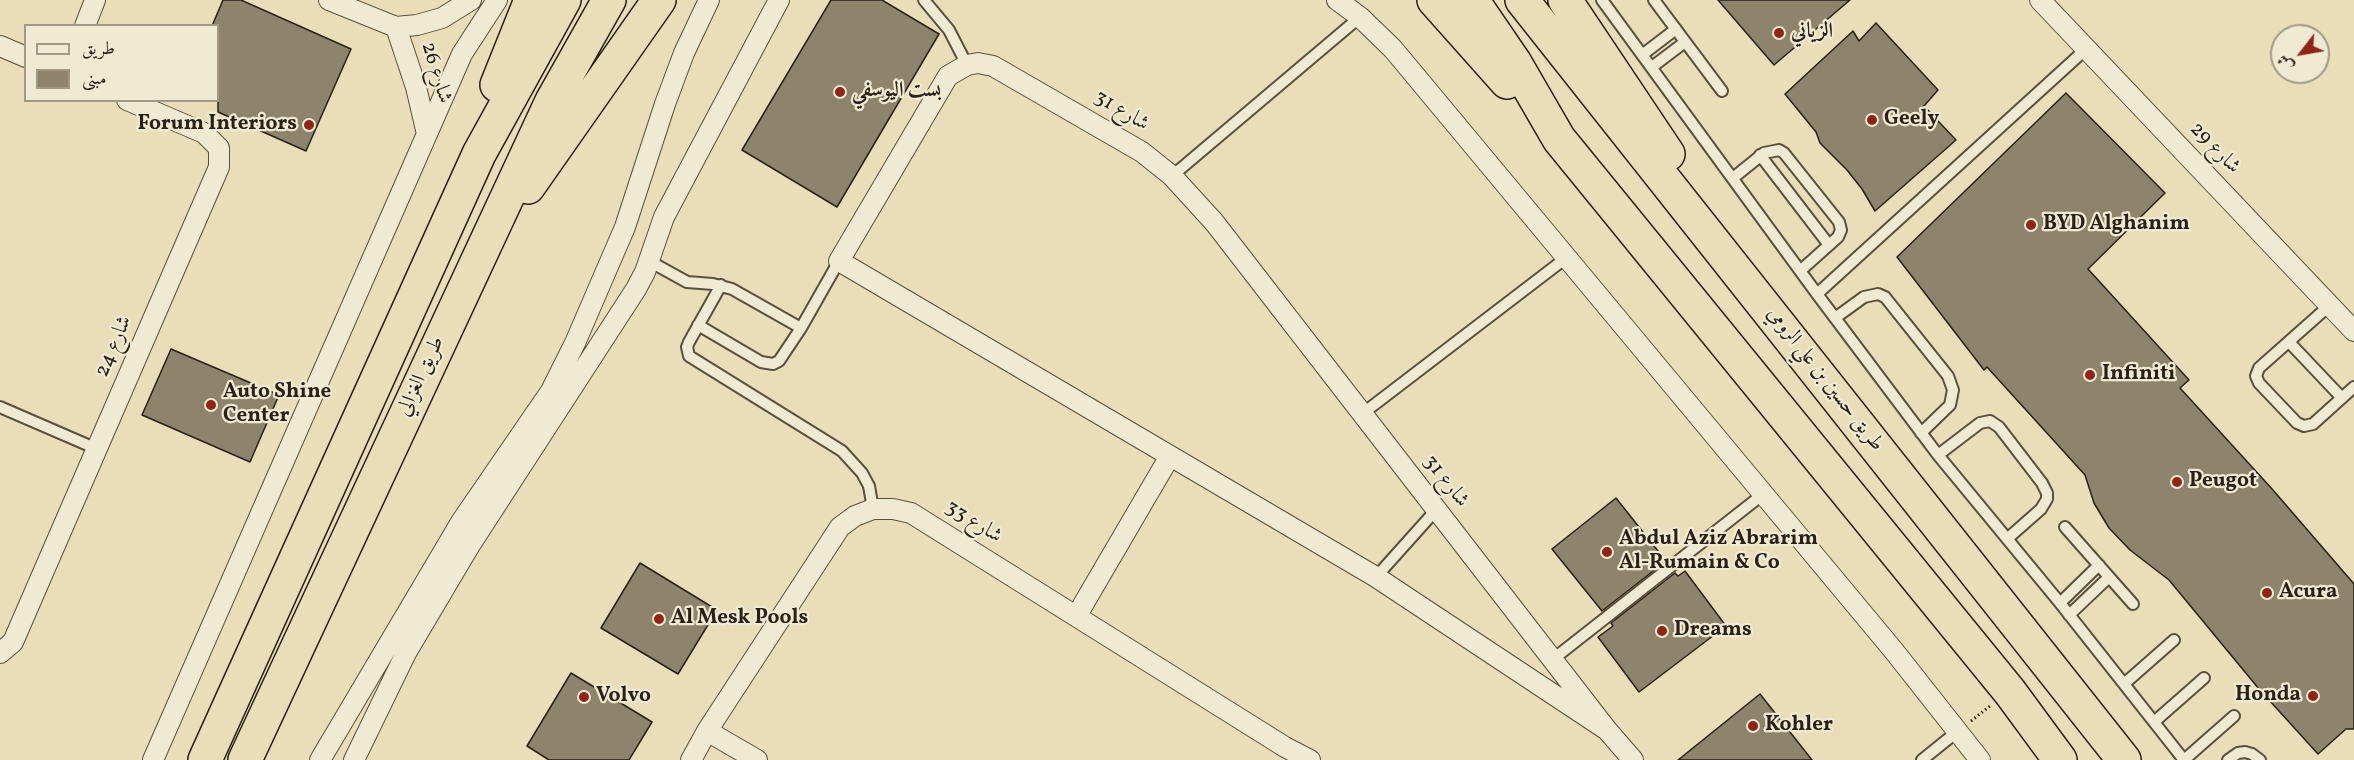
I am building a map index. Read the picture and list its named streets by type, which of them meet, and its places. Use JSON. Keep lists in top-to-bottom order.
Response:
{
  "streets": {
    "highway": ["طريق الغزالي", "طريق حسين بن علي الرومي"],
    "street": [
      "شارع 26",
      "شارع 31",
      "شارع 29",
      "شارع 24",
      "شارع 33"
    ]
  },
  "places": [
    "الزياني",
    "بست اليوسفي",
    "Geely",
    "Forum Interiors",
    "BYD Alghanim",
    "Infiniti",
    "Auto Shine Center",
    "Peugot",
    "Abdul Aziz Abrarim Al-Rumain & Co",
    "Acura",
    "Al Mesk Pools",
    "Dreams",
    "Honda",
    "Volvo",
    "Kohler"
  ],
  "legend": ["طريق", "مبنى"],
  "north": "bottom left"
}
